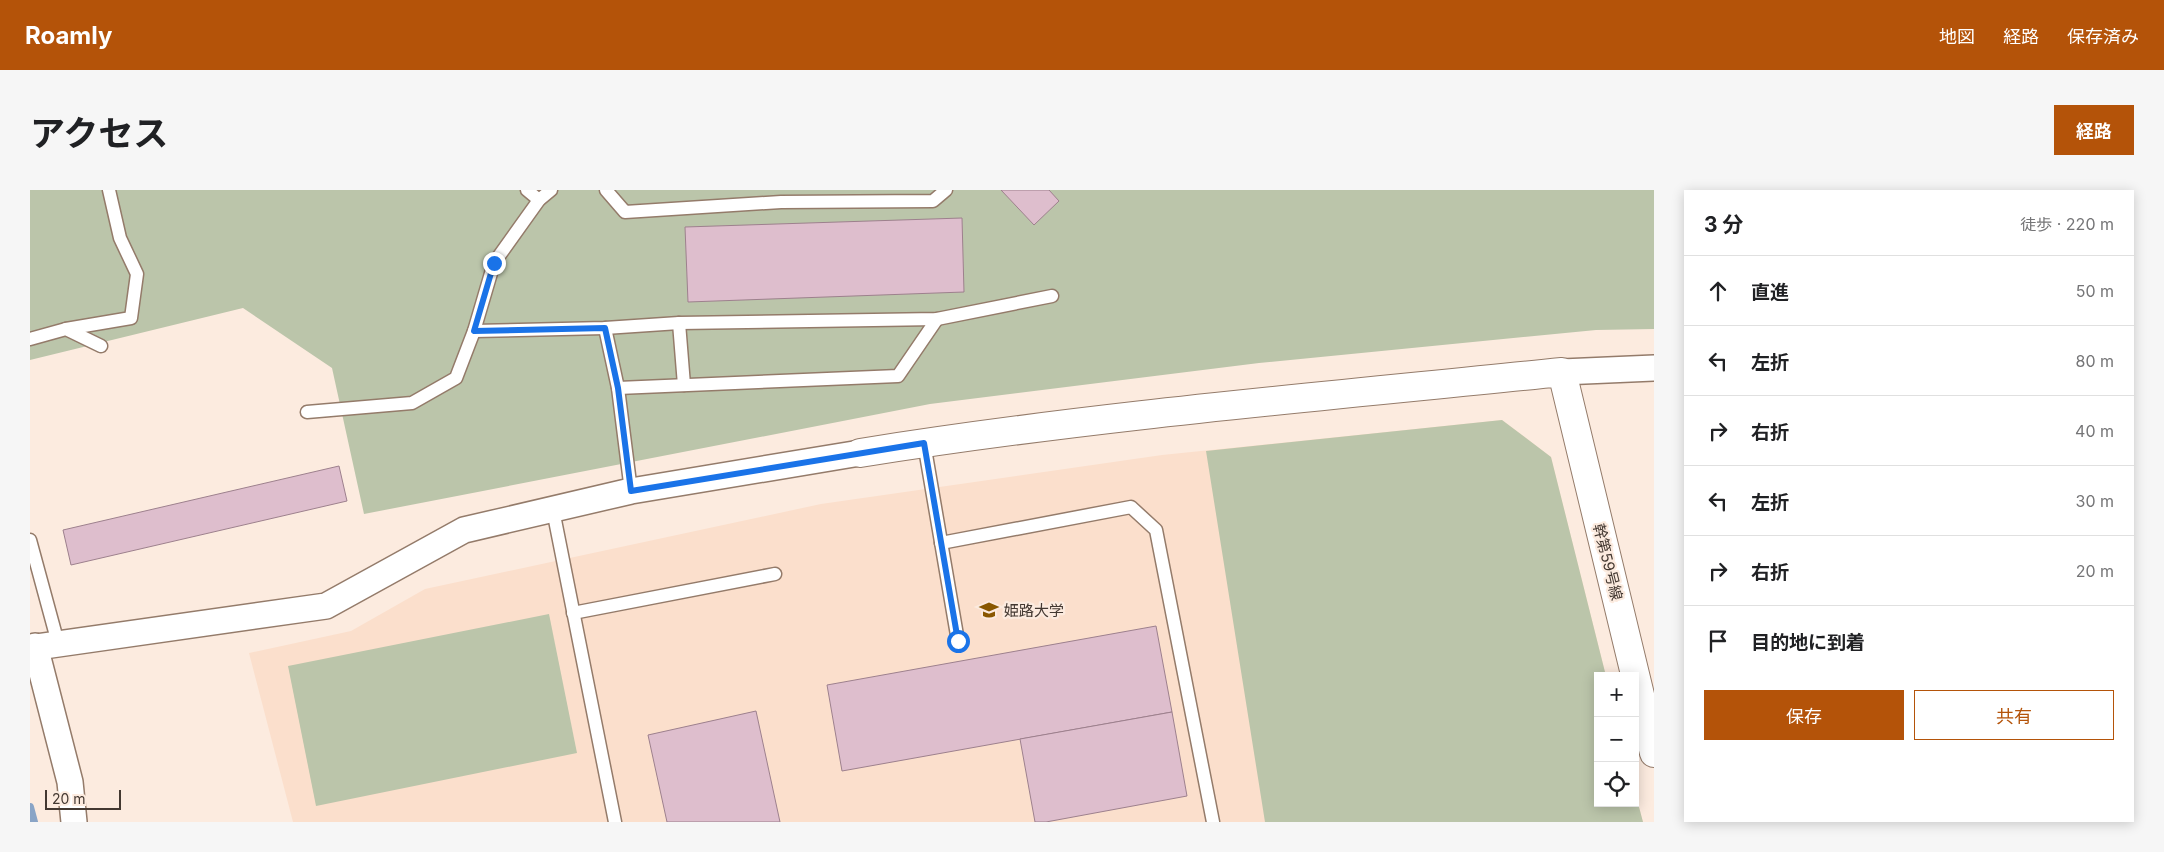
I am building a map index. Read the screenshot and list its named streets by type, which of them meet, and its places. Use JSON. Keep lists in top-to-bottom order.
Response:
{
  "streets": {
    "street": ["幹第59号線"]
  },
  "places": {
    "school or university": ["姫路大学"]
  },
  "scale_bar": "20 m",
  "page": {
    "header": "Roamly",
    "nav": ["地図", "経路", "保存済み"],
    "title": "アクセス",
    "buttons": [
      "経路",
      ["保存", "共有"]
    ],
    "heading": ["3 分", "徒歩 · 220 m"],
    "list": [
      ["直進", "50 m"],
      ["左折", "80 m"],
      ["右折", "40 m"],
      ["左折", "30 m"],
      ["右折", "20 m"],
      "目的地に到着"
    ],
    "map_buttons": ["+", "−"],
    "scale": "20 m"
  }
}
